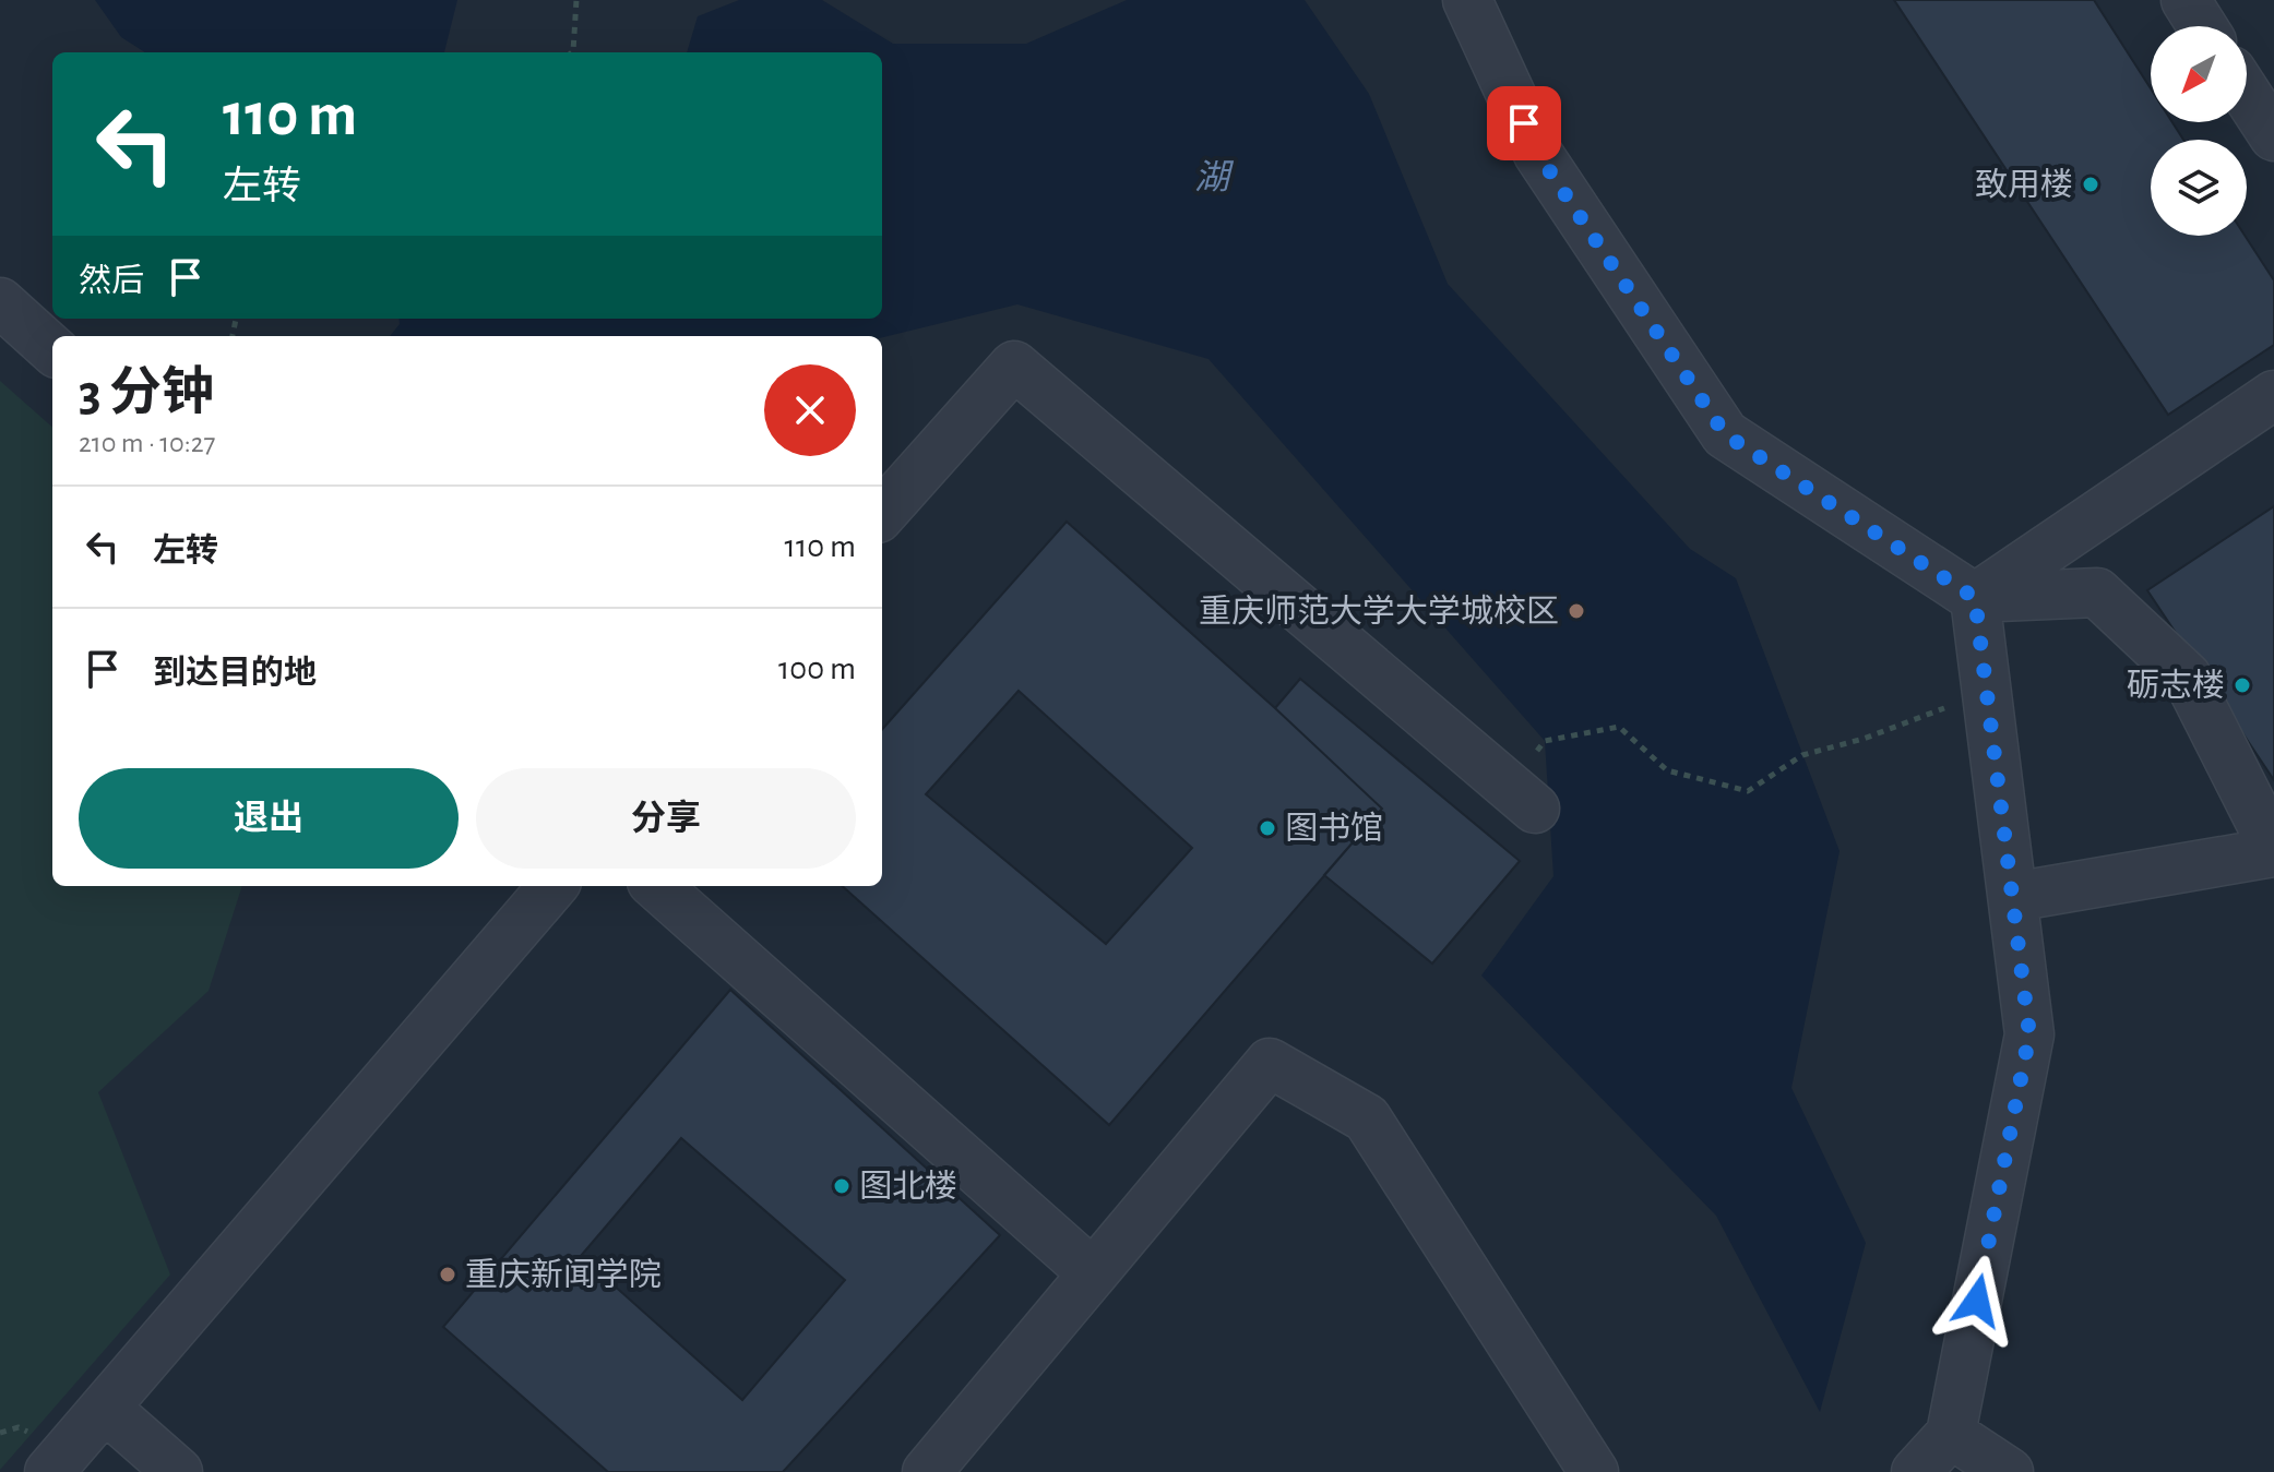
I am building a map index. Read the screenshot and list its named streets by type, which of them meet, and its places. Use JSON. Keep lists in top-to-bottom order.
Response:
{
  "water": ["湖"],
  "places": [
    "致用楼",
    "重庆师范大学大学城校区",
    "砺志楼",
    "图书馆",
    "图北楼",
    "重庆新闻学院"
  ],
  "north": "bottom left",
  "page": {
    "turn": ["110 m", "左转"],
    "then": "然后",
    "heading": ["3 分钟", "210 m · 10:27"],
    "list": [
      {
        "name": "左转",
        "value": "110 m"
      },
      {
        "name": "到达目的地",
        "value": "100 m"
      }
    ],
    "buttons": ["退出", "分享"]
  }
}
